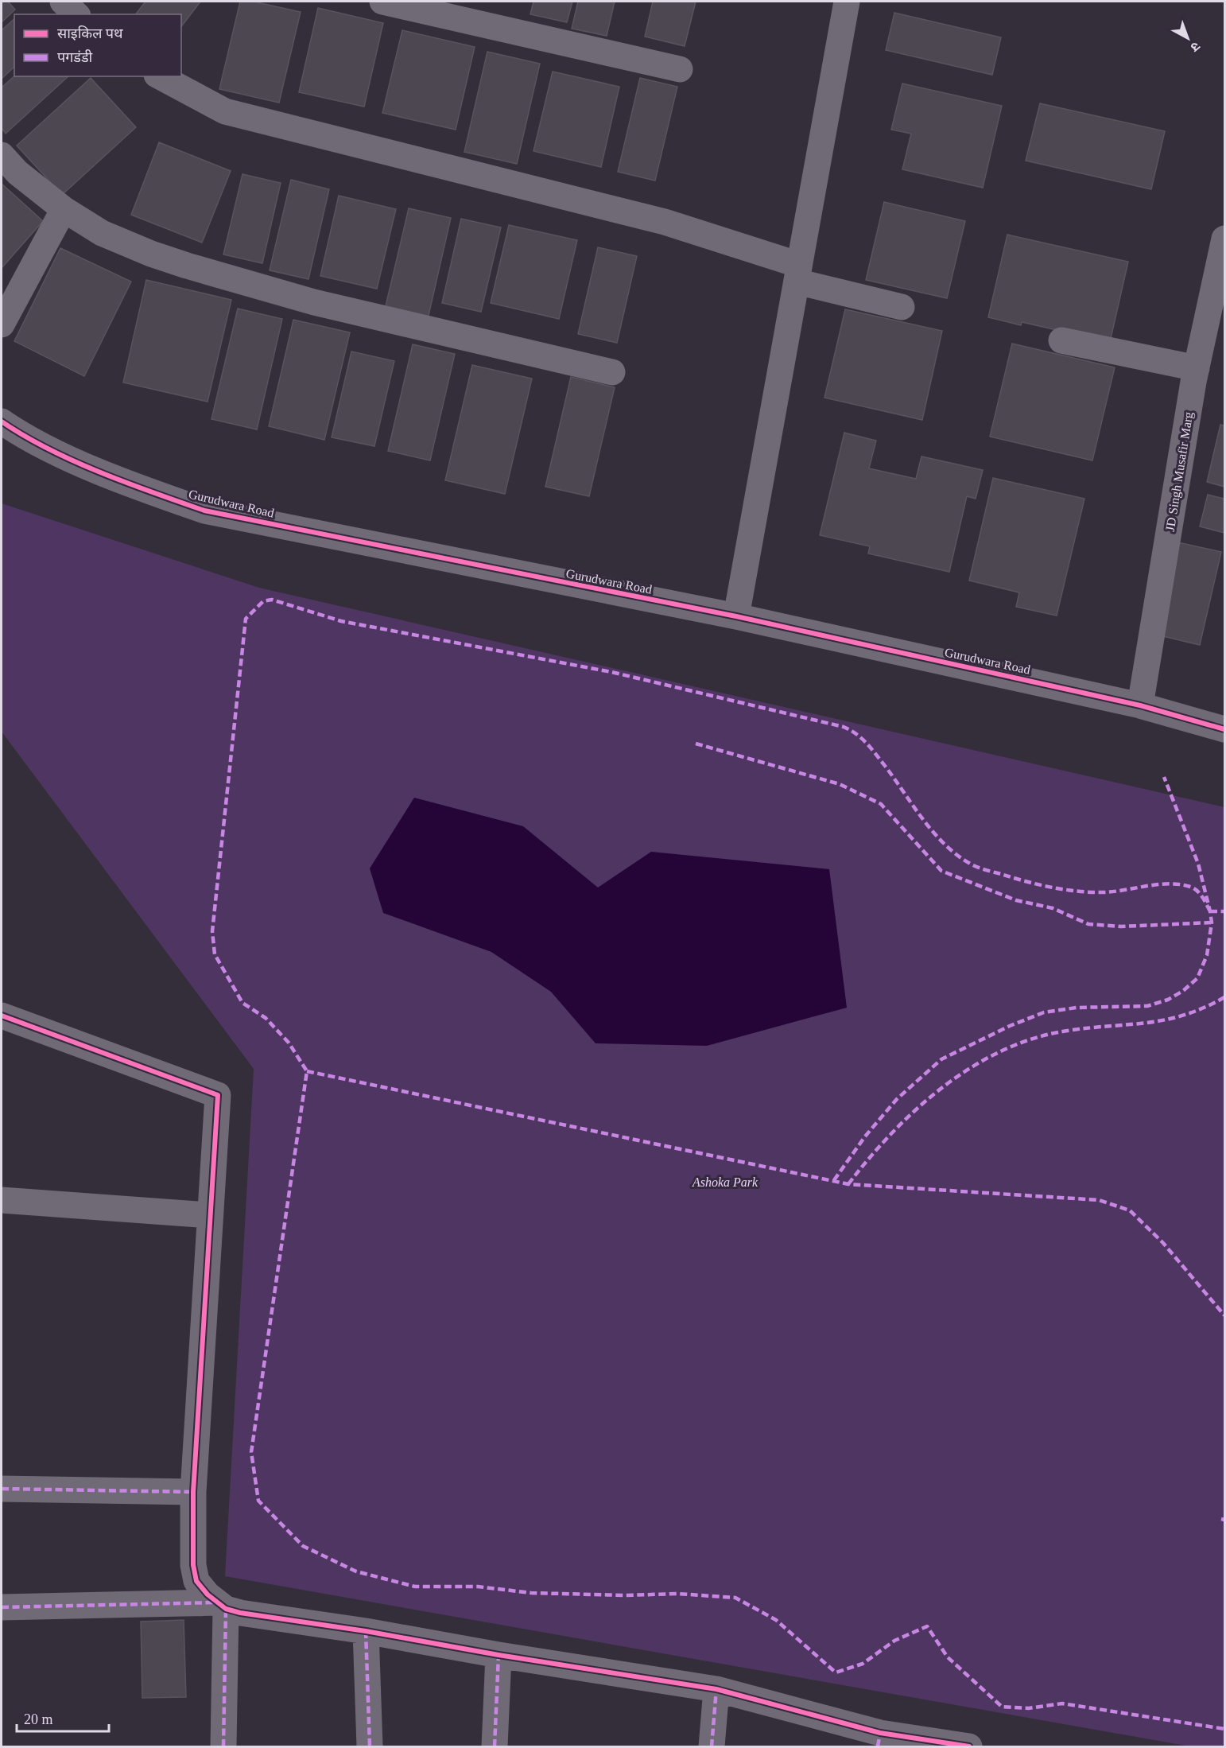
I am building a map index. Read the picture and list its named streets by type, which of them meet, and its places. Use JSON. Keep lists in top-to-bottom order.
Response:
{
  "streets": {
    "street": ["JD Singh Musafir Marg", "Gurudwara Road"]
  },
  "crossings": [
    ["JD Singh Musafir Marg", "Gurudwara Road"]
  ],
  "parks": ["Ashoka Park"],
  "legend": ["साइकिल पथ", "पगडंडी"],
  "scale_bar": "20 m",
  "north": "bottom right"
}
